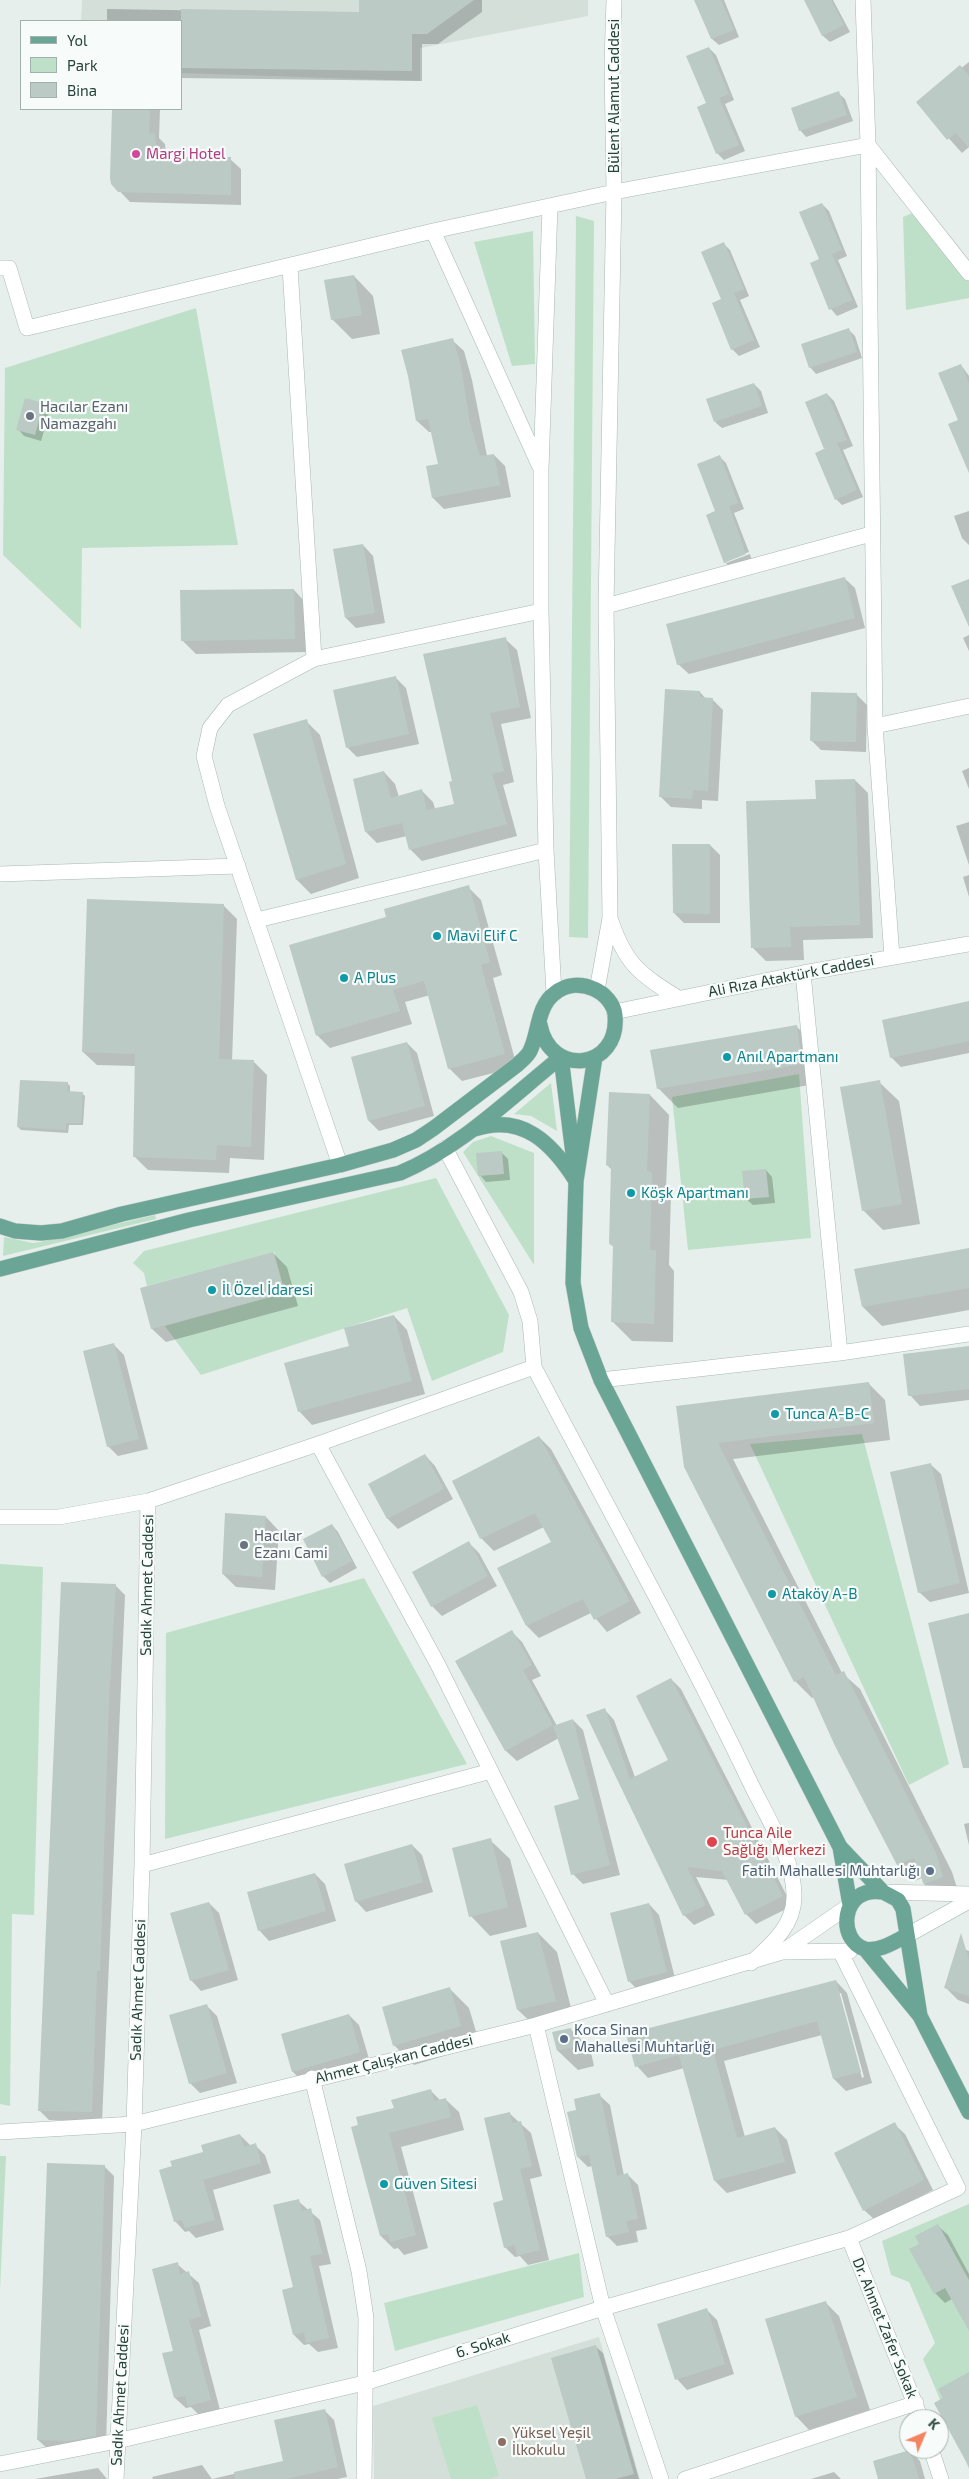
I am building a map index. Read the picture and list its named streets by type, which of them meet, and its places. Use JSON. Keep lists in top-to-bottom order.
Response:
{
  "streets": {
    "street": [
      "Bülent Alamut Caddesi",
      "Ali Rıza Ataktürk Caddesi",
      "Sadık Ahmet Caddesi",
      "Ahmet Çalışkan Caddesi",
      "Dr. Ahmet Zafer Sokak",
      "6. Sokak"
    ]
  },
  "crossings": [
    ["Sadık Ahmet Caddesi", "Ahmet Çalışkan Caddesi"],
    ["Sadık Ahmet Caddesi", "6. Sokak"],
    ["Ahmet Çalışkan Caddesi", "6. Sokak"],
    ["Dr. Ahmet Zafer Sokak", "6. Sokak"]
  ],
  "places": [
    "Margi Hotel",
    "Hacılar Ezanı Namazgahı",
    "Mavi Elif C",
    "A Plus",
    "Anıl Apartmanı",
    "Köşk Apartmanı",
    "İl Özel İdaresi",
    "Tunca A-B-C",
    "Hacılar Ezanı Cami",
    "Ataköy A-B",
    "Tunca Aile Sağlığı Merkezi",
    "Fatih Mahallesi Muhtarlığı",
    "Koca Sinan Mahallesi Muhtarlığı",
    "Güven Sitesi",
    "Yüksel Yeşil İlkokulu"
  ],
  "legend": ["Yol", "Park", "Bina"],
  "north": "top right"
}
